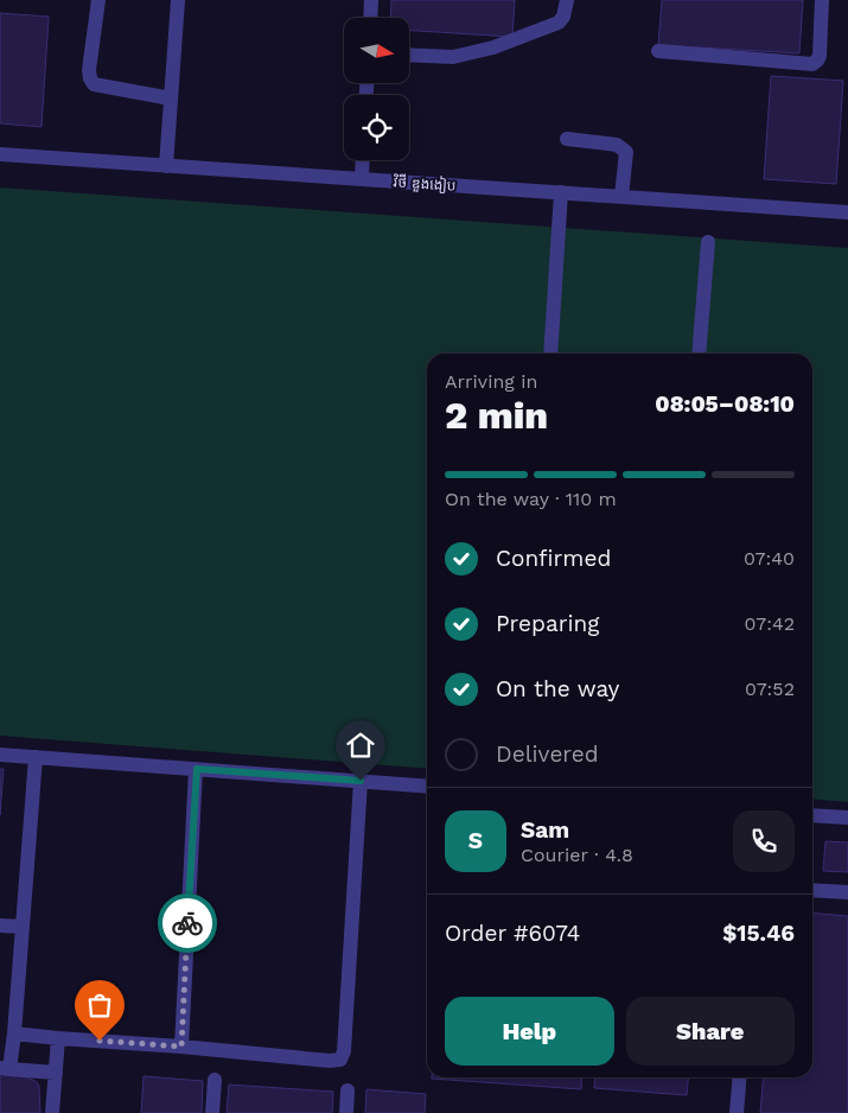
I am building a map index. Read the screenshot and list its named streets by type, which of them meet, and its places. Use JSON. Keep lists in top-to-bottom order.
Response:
{
  "streets": {
    "street": ["វិថី ឌួងងៀប"]
  },
  "north": "right",
  "page": {
    "heading": ["2 min", "Arriving in", "08:05–08:10"],
    "panel": [
      "Sam",
      "Courier · 4.8",
      "Order #6074",
      "$15.46"
    ],
    "bar": "On the way · 110 m",
    "list": [
      ["Confirmed", "07:40"],
      ["Preparing", "07:42"],
      ["On the way", "07:52"],
      "Delivered"
    ],
    "round": "S",
    "buttons": ["Help", "Share"]
  }
}
